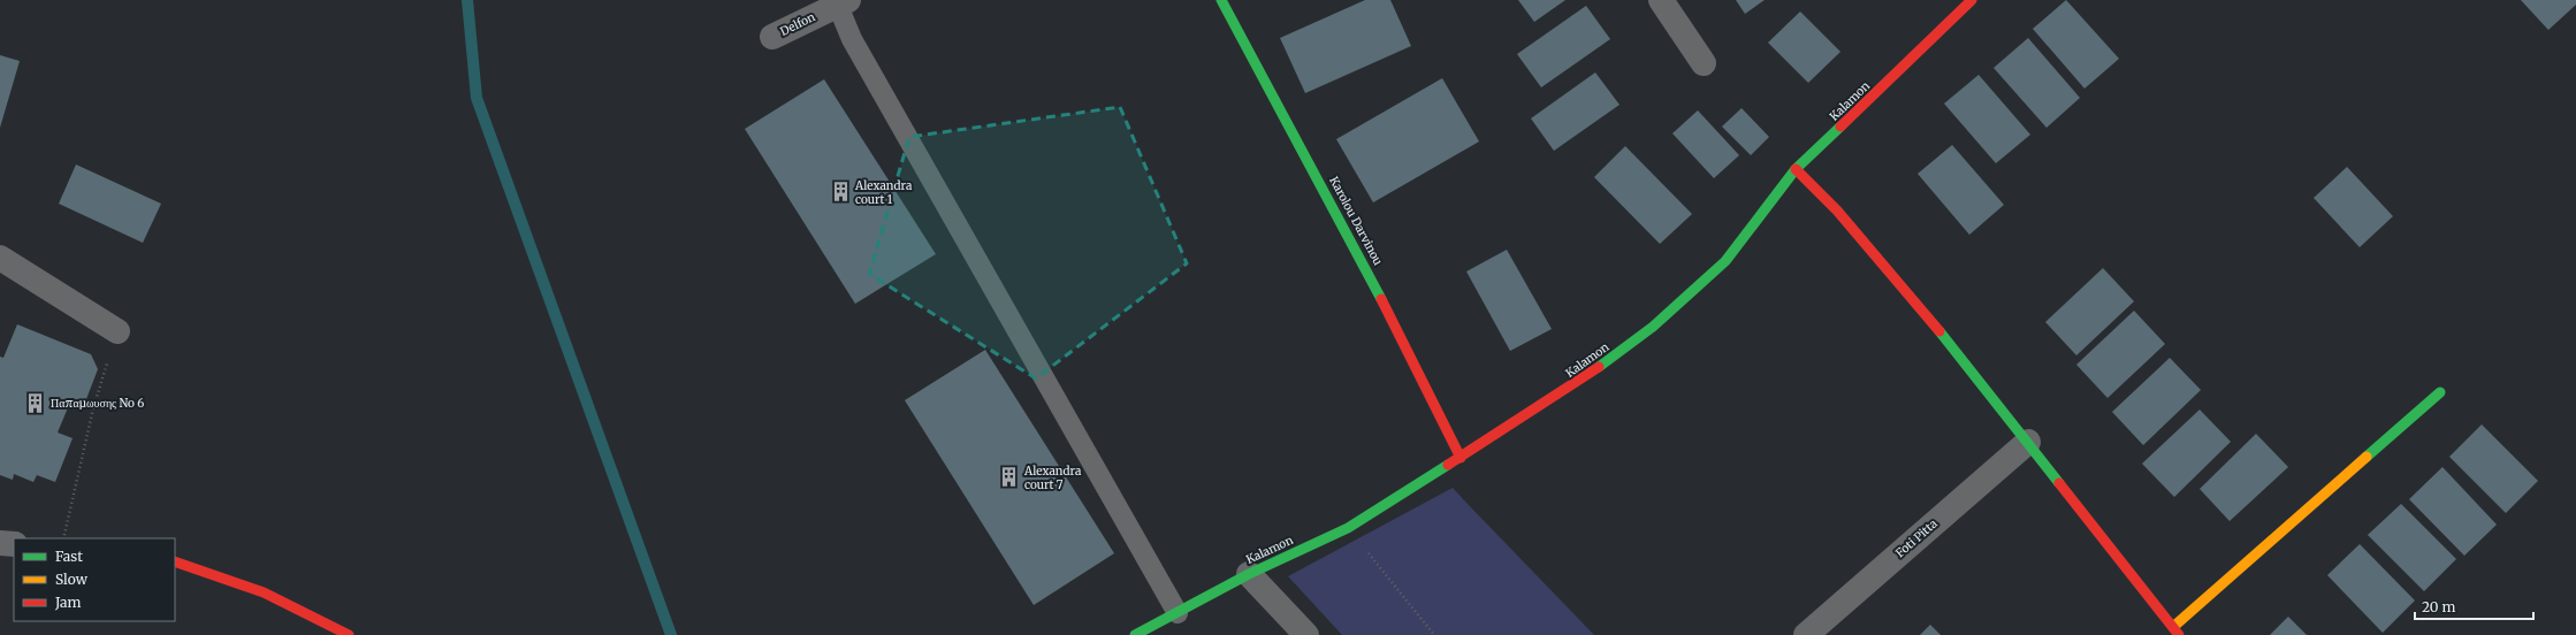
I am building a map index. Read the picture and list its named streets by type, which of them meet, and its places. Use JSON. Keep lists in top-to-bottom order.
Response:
{
  "streets": {
    "street": [
      "Delfon",
      "Kalamon",
      "Karolou Darvinou",
      "Foti Pitta"
    ]
  },
  "crossings": [
    ["Kalamon", "Karolou Darvinou"]
  ],
  "places": {
    "building": ["Alexandra court 1", "Παπαμωυσης No 6", "Alexandra court 7"]
  },
  "legend": ["Fast", "Slow", "Jam"],
  "scale_bar": "20 m"
}
